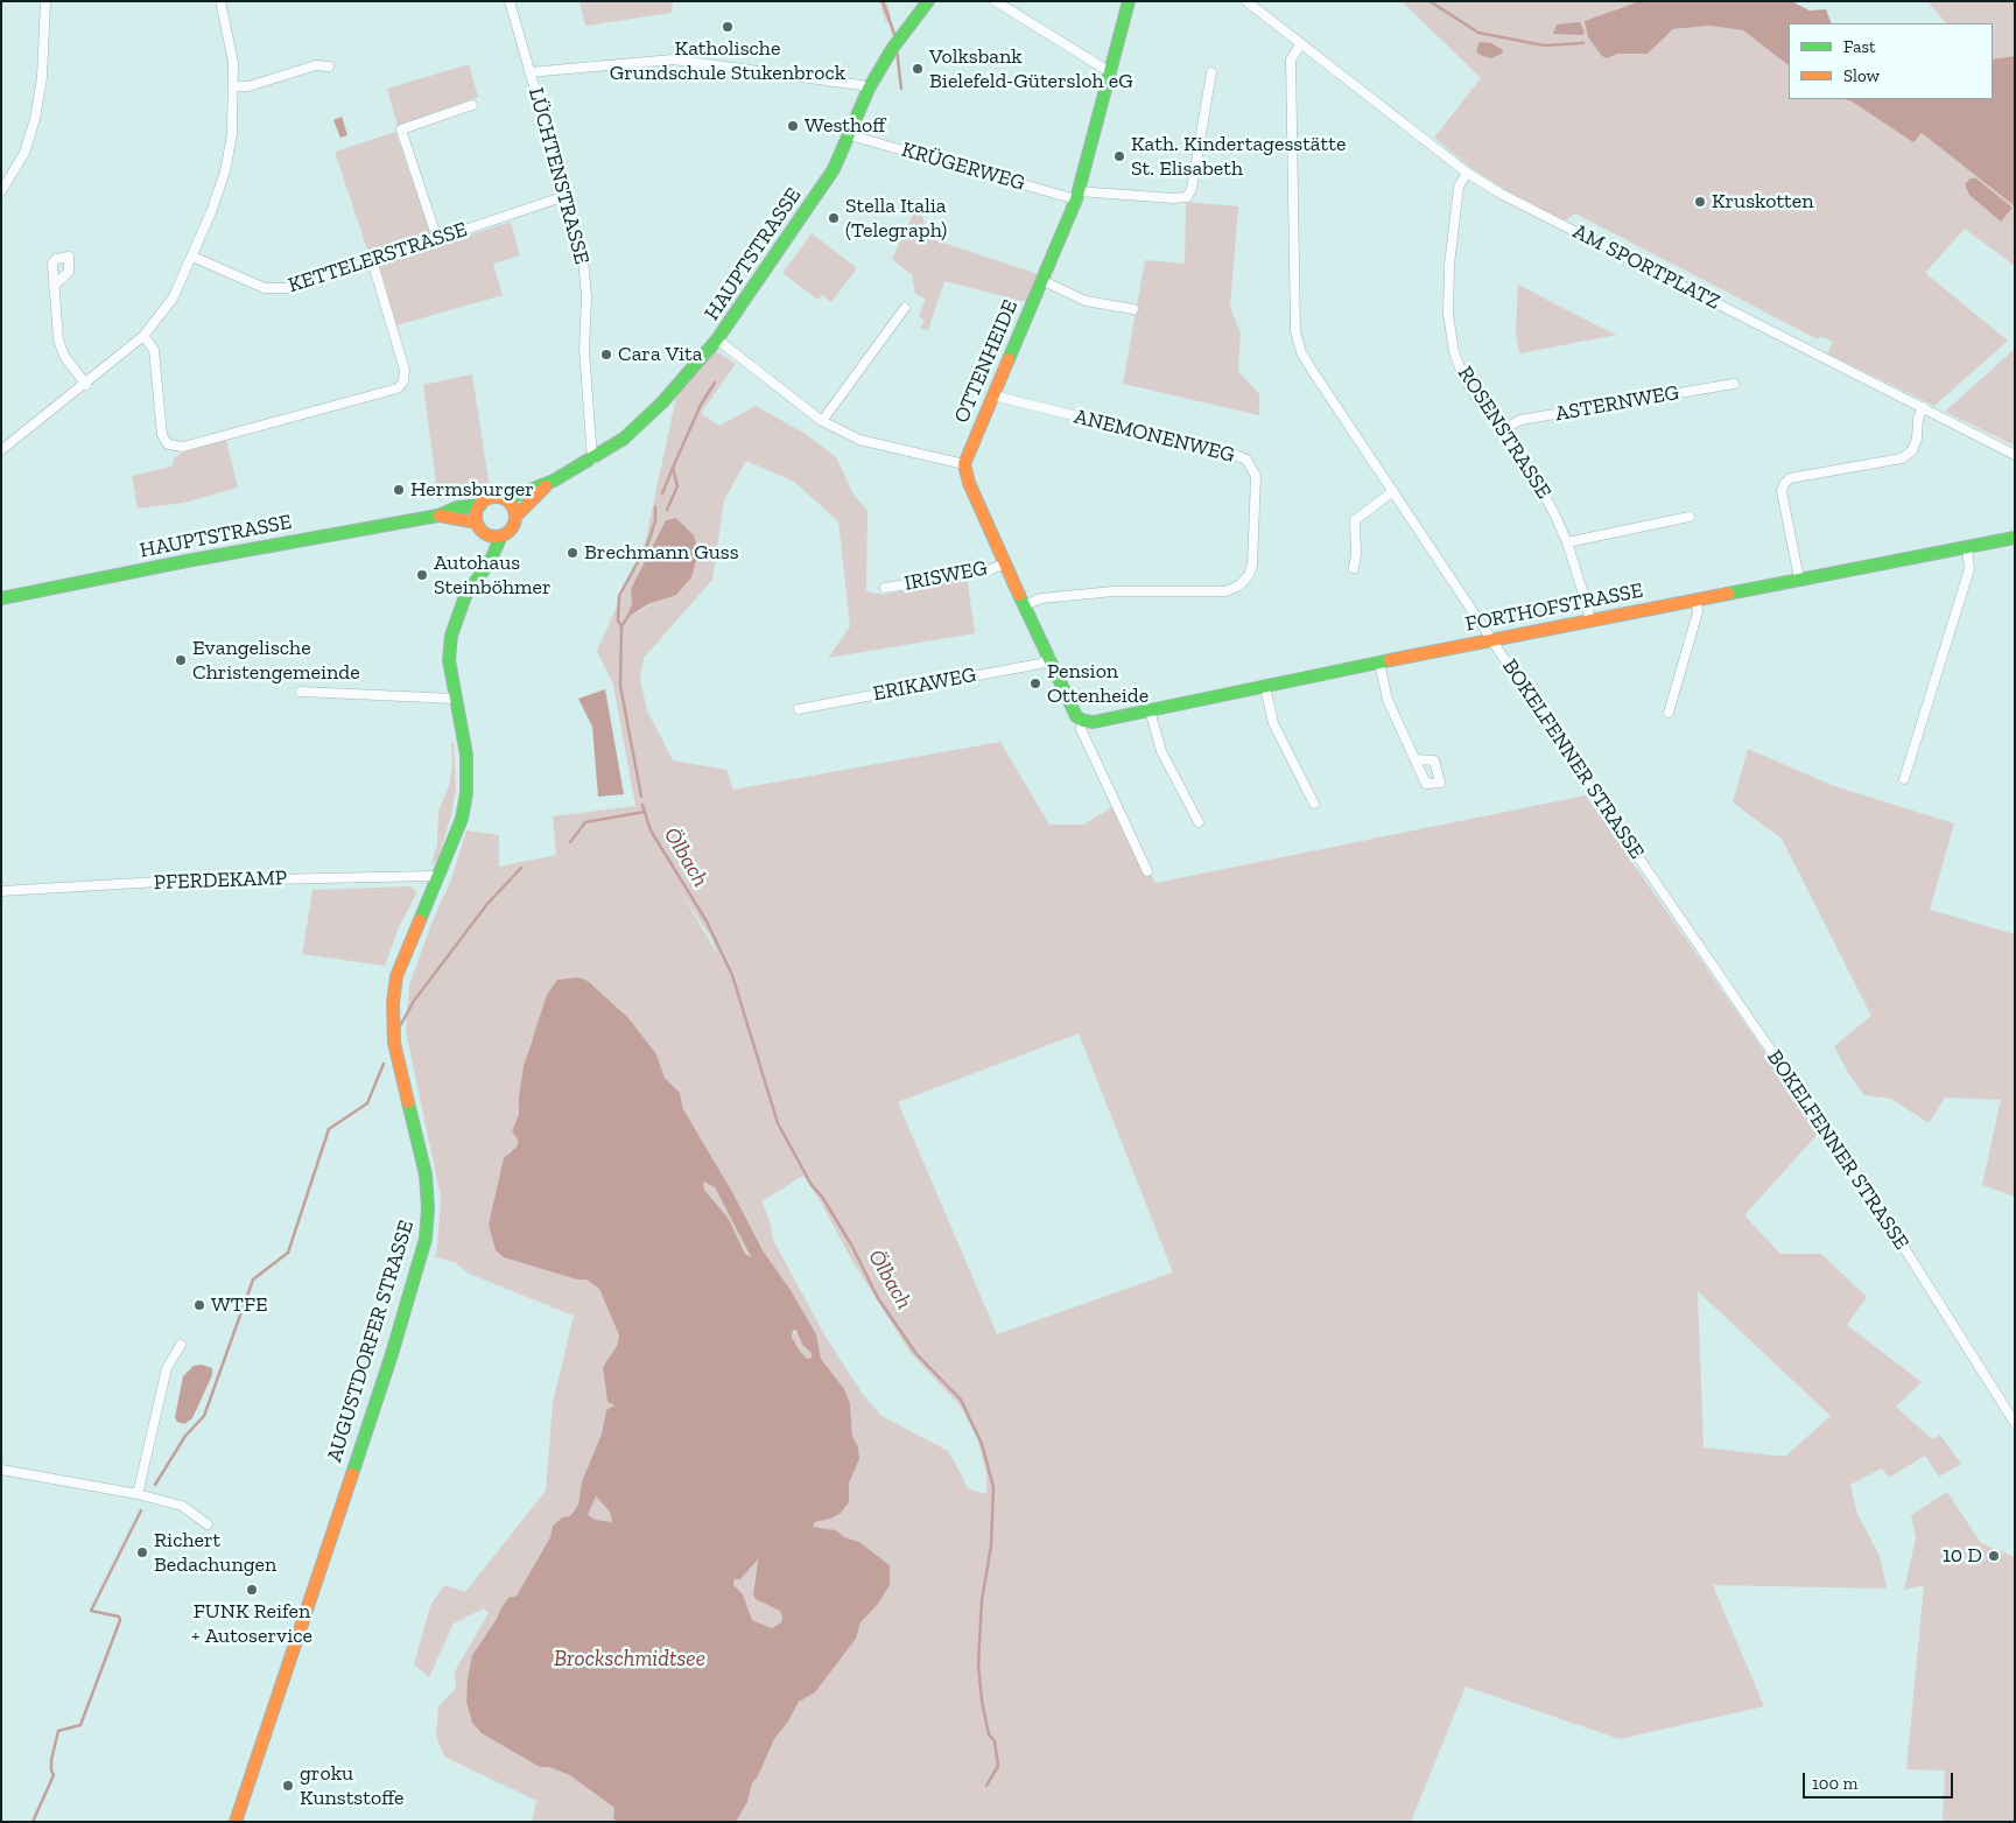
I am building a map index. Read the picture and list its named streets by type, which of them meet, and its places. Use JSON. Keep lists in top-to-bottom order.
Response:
{
  "streets": {
    "main road": [
      "HAUPTSTRASSE",
      "OTTENHEIDE",
      "FORTHOFSTRASSE",
      "AUGUSTDORFER STRASSE"
    ],
    "street": [
      "KRÜGERWEG",
      "LÜCHTENSTRASSE",
      "KETTELERSTRASSE",
      "AM SPORTPLATZ",
      "ASTERNWEG",
      "ROSENSTRASSE",
      "ANEMONENWEG",
      "IRISWEG",
      "ERIKAWEG",
      "BOKELFENNER STRASSE",
      "PFERDEKAMP"
    ]
  },
  "crossings": [
    ["KRÜGERWEG", "HAUPTSTRASSE"],
    ["KRÜGERWEG", "OTTENHEIDE"],
    ["LÜCHTENSTRASSE", "HAUPTSTRASSE"],
    ["LÜCHTENSTRASSE", "KETTELERSTRASSE"],
    ["HAUPTSTRASSE", "AUGUSTDORFER STRASSE"],
    ["AM SPORTPLATZ", "ROSENSTRASSE"],
    ["AM SPORTPLATZ", "BOKELFENNER STRASSE"],
    ["OTTENHEIDE", "ANEMONENWEG"],
    ["ASTERNWEG", "ROSENSTRASSE"],
    ["ROSENSTRASSE", "FORTHOFSTRASSE"],
    ["FORTHOFSTRASSE", "BOKELFENNER STRASSE"],
    ["PFERDEKAMP", "AUGUSTDORFER STRASSE"]
  ],
  "water": ["Ölbach", "Brockschmidtsee"],
  "places": [
    "Katholische Grundschule Stukenbrock",
    "Volksbank Bielefeld-Gütersloh eG",
    "Westhoff",
    "Kath. Kindertagesstätte St. Elisabeth",
    "Kruskotten",
    "Stella Italia (Telegraph)",
    "Cara Vita",
    "Hermsburger",
    "Brechmann Guss",
    "Autohaus Steinböhmer",
    "Evangelische Christengemeinde",
    "Pension Ottenheide",
    "WTFE",
    "Richert Bedachungen",
    "10 D",
    "FUNK Reifen + Autoservice",
    "groku Kunststoffe"
  ],
  "legend": ["Fast", "Slow"],
  "scale_bar": "100 m"
}
